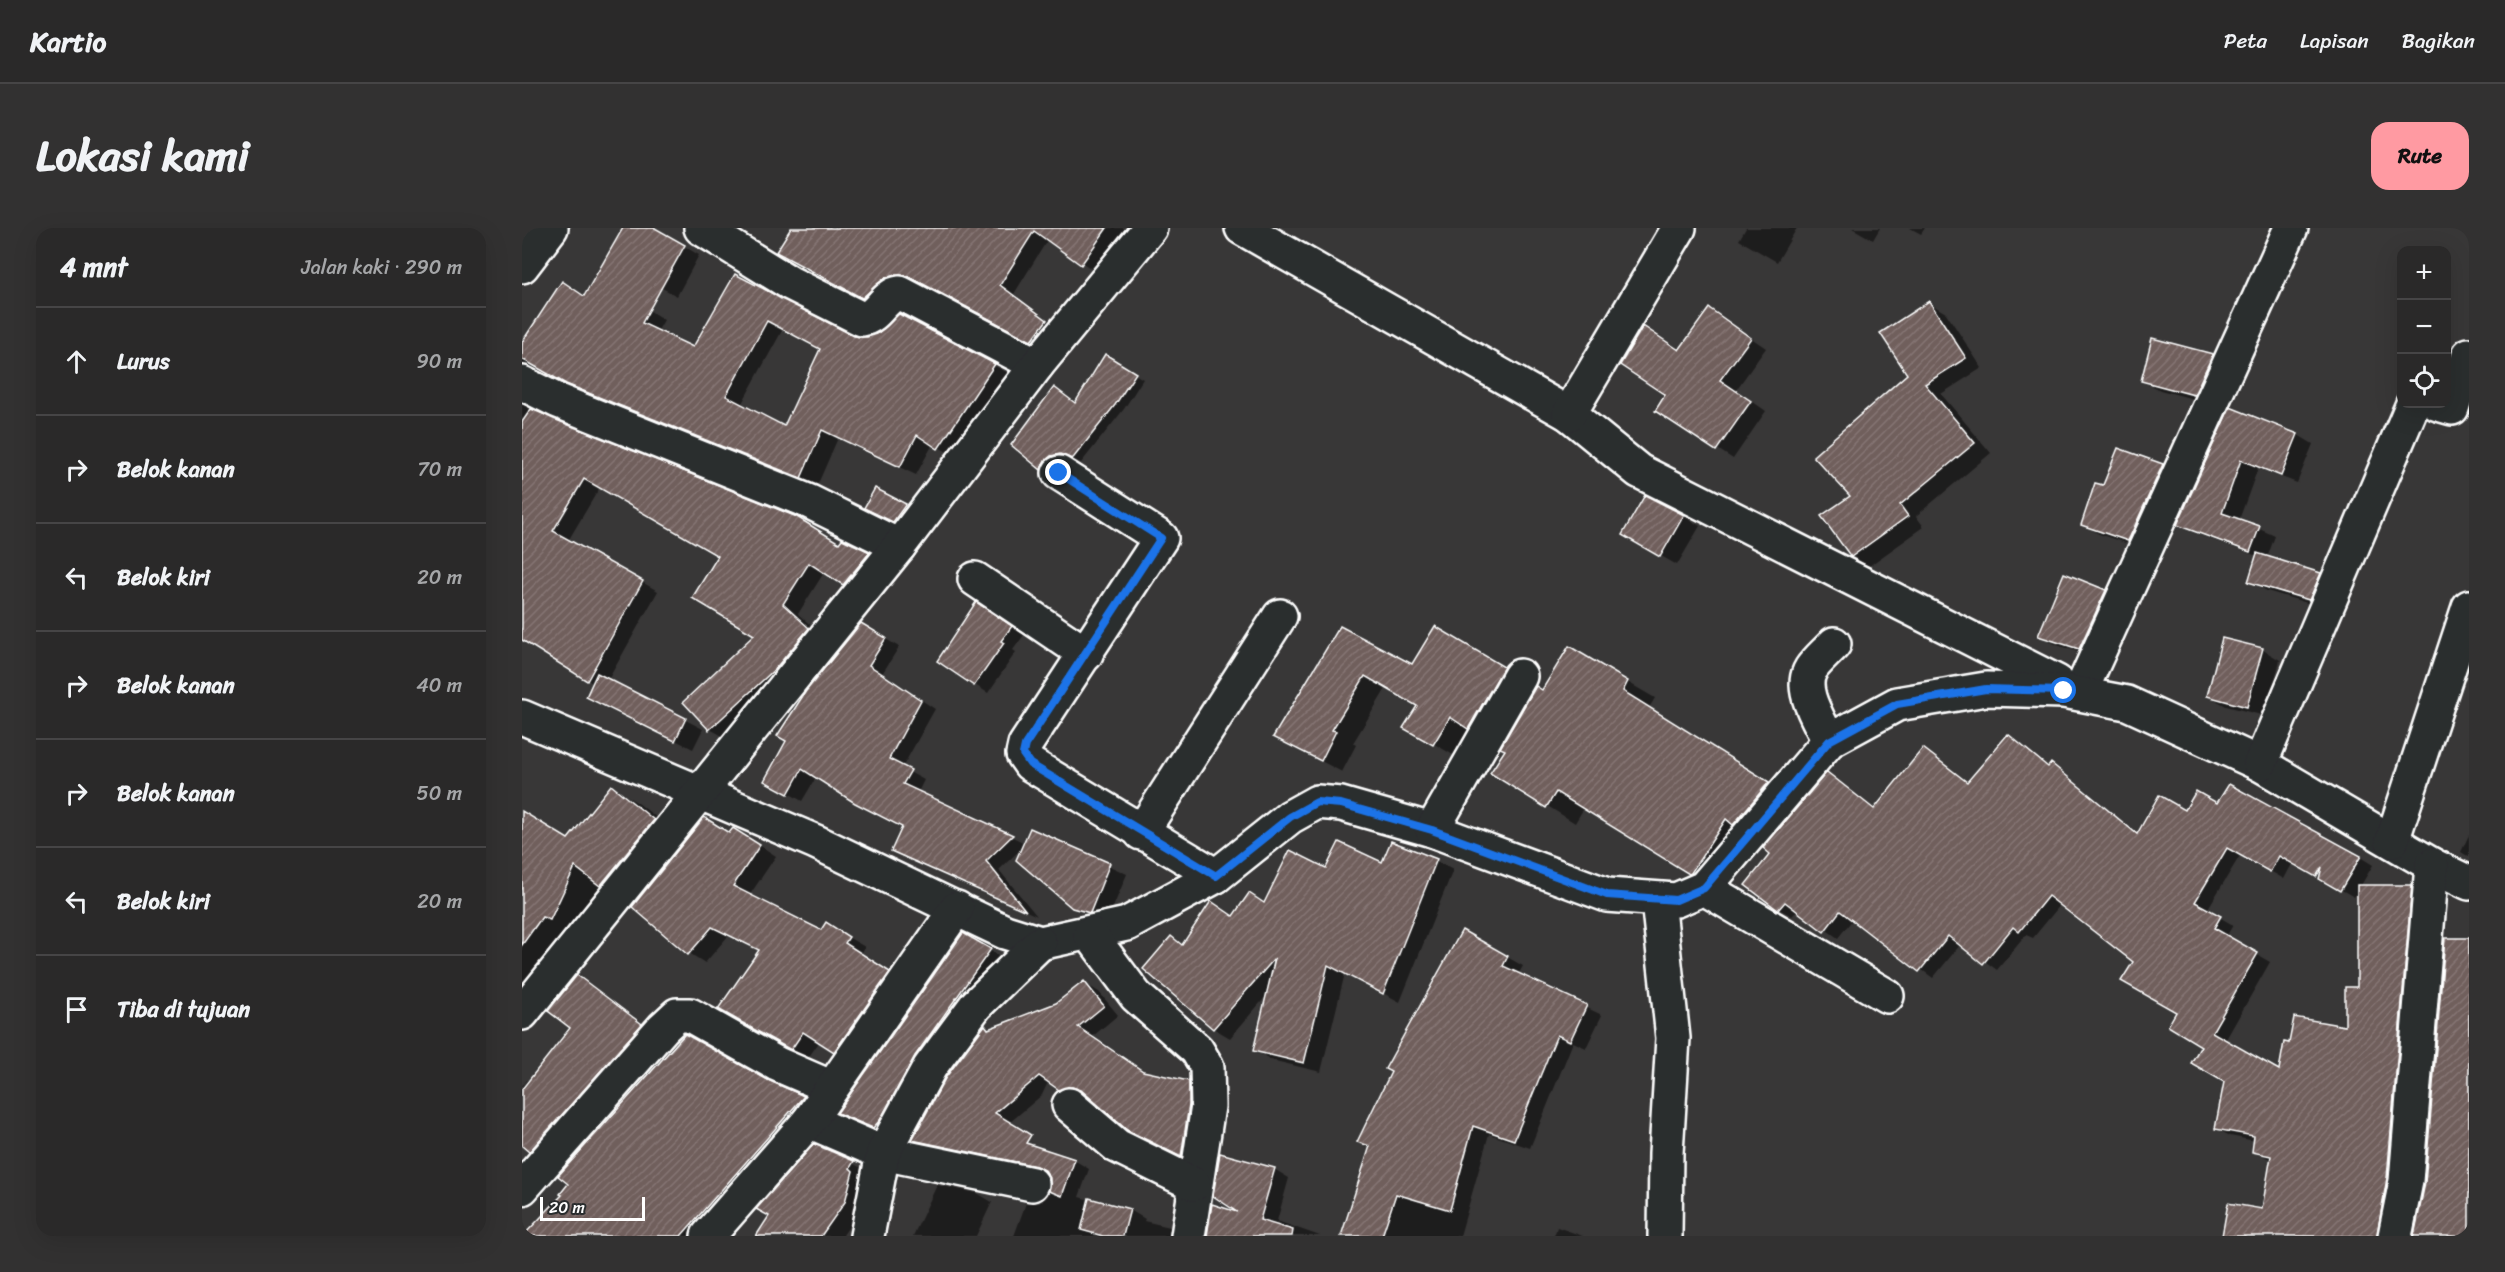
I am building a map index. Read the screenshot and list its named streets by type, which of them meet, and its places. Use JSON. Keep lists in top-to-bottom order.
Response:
{
  "scale_bar": "20 m",
  "page": {
    "header": "Kartio",
    "nav": ["Peta", "Lapisan", "Bagikan"],
    "title": "Lokasi kami",
    "buttons": "Rute",
    "heading": ["4 mnt", "Jalan kaki · 290 m"],
    "map_buttons": ["+", "−"],
    "list": [
      ["Lurus", "90 m"],
      ["Belok kanan", "70 m"],
      ["Belok kiri", "20 m"],
      ["Belok kanan", "40 m"],
      ["Belok kanan", "50 m"],
      ["Belok kiri", "20 m"],
      "Tiba di tujuan"
    ],
    "scale": "20 m"
  }
}
